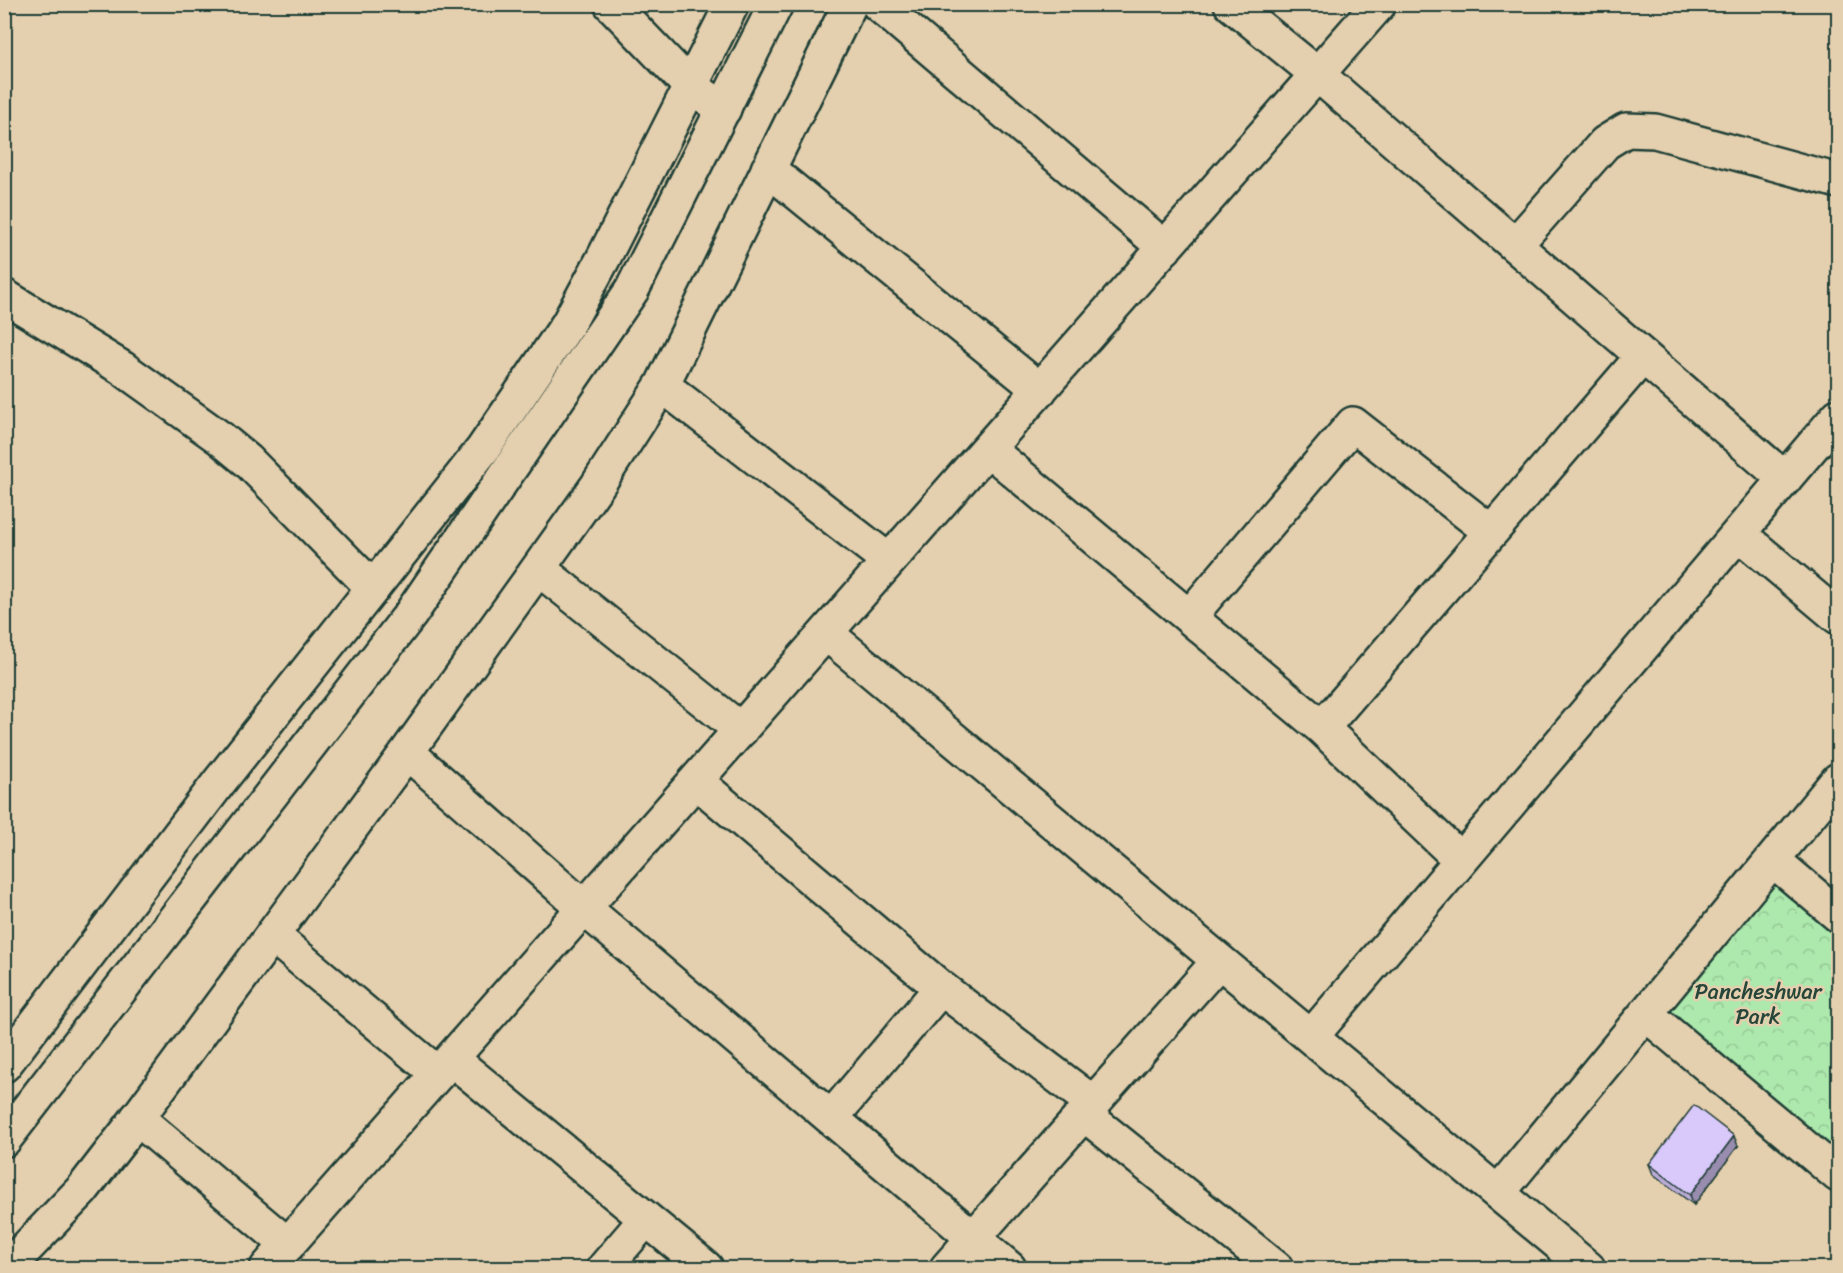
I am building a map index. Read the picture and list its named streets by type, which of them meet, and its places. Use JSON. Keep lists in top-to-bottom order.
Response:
{
  "parks": ["Pancheshwar Park"]
}
